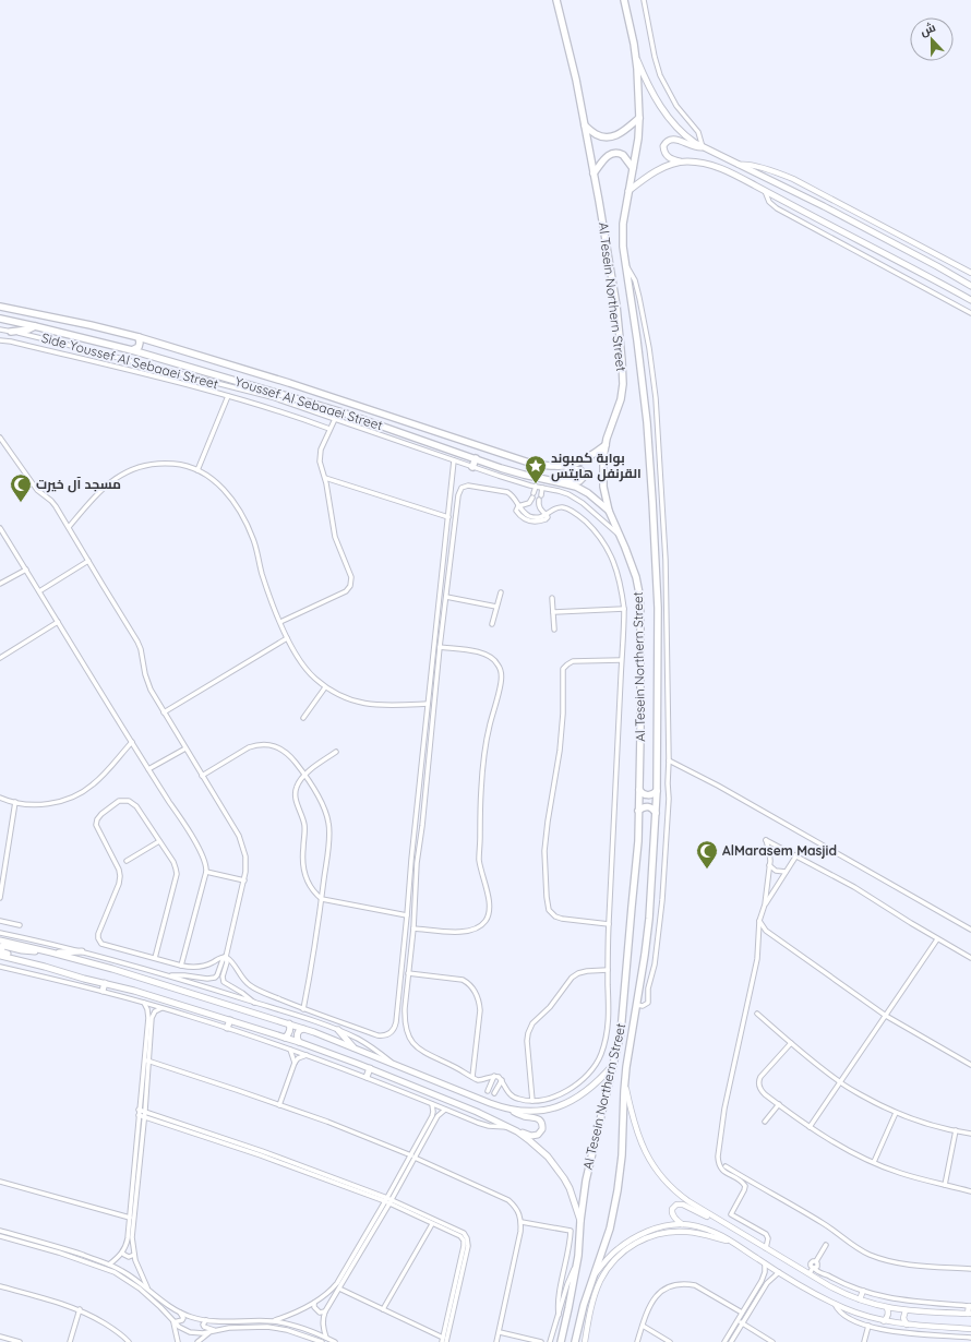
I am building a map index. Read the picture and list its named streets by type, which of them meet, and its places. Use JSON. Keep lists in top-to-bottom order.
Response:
{
  "streets": {
    "main road": ["Al Tesein Northern Street", "Youssef Al Sebaaei Street"],
    "street": ["Side Youssef Al Sebaaei Street"]
  },
  "crossings": [
    ["Al Tesein Northern Street", "Side Youssef Al Sebaaei Street"],
    ["Al Tesein Northern Street", "Youssef Al Sebaaei Street"]
  ],
  "places": {
    "place": ["بوابة كمبوند القرنفل هايتس"],
    "mosque": ["مسجد آل خيرت", "AlMarasem Masjid"]
  },
  "north": "top"
}
